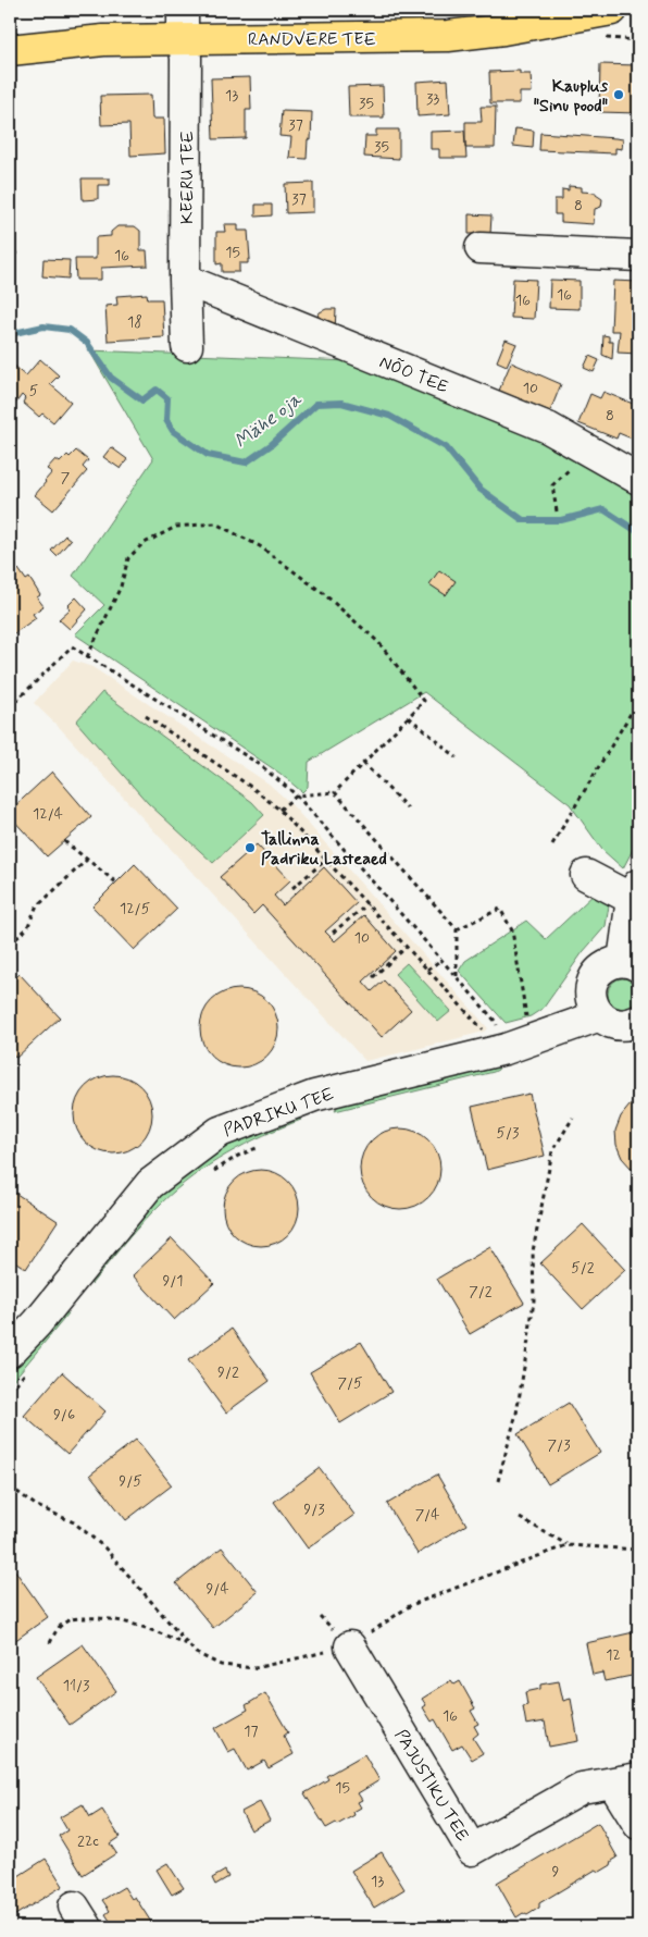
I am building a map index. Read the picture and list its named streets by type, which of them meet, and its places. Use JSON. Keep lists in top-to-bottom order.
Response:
{
  "streets": {
    "main road": ["RANDVERE TEE"],
    "street": [
      "KEERU TEE",
      "NÕO TEE",
      "PADRIKU TEE",
      "PAJUSTIKU TEE"
    ]
  },
  "crossings": [
    ["RANDVERE TEE", "KEERU TEE"],
    ["KEERU TEE", "NÕO TEE"]
  ],
  "water": ["Mähe oja"],
  "places": ["Kauplus \"Sinu pood\"", "Tallinna Padriku Lasteaed"],
  "house_numbers": [
    "13",
    "33",
    "35",
    "37",
    "35",
    "37",
    "8",
    "15",
    "16",
    "16",
    "16",
    "18",
    "10",
    "5",
    "8",
    "7",
    "12/4",
    "12/5",
    "10",
    "5/3",
    "5/2",
    "9/1",
    "7/2",
    "9/2",
    "7/5",
    "9/6",
    "7/3",
    "9/5",
    "9/3",
    "7/4",
    "9/4",
    "12",
    "11/3",
    "16",
    "17",
    "15",
    "22c",
    "9",
    "13"
  ]
}
